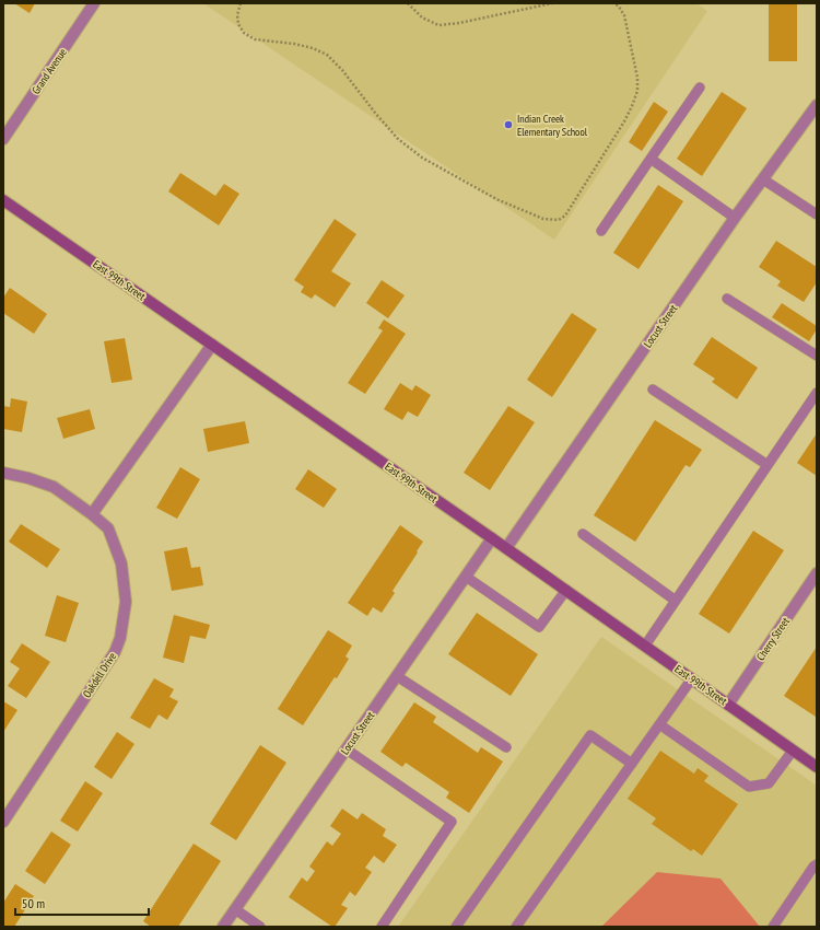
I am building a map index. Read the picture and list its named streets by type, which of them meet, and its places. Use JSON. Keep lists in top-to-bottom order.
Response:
{
  "streets": {
    "street": [
      "Grand Avenue",
      "East 99th Street",
      "Locust Street",
      "Cherry Street",
      "Oakdell Drive"
    ]
  },
  "crossings": [
    ["East 99th Street", "Locust Street"],
    ["East 99th Street", "Cherry Street"]
  ],
  "places": ["Indian Creek Elementary School"],
  "scale_bar": "50 m"
}
